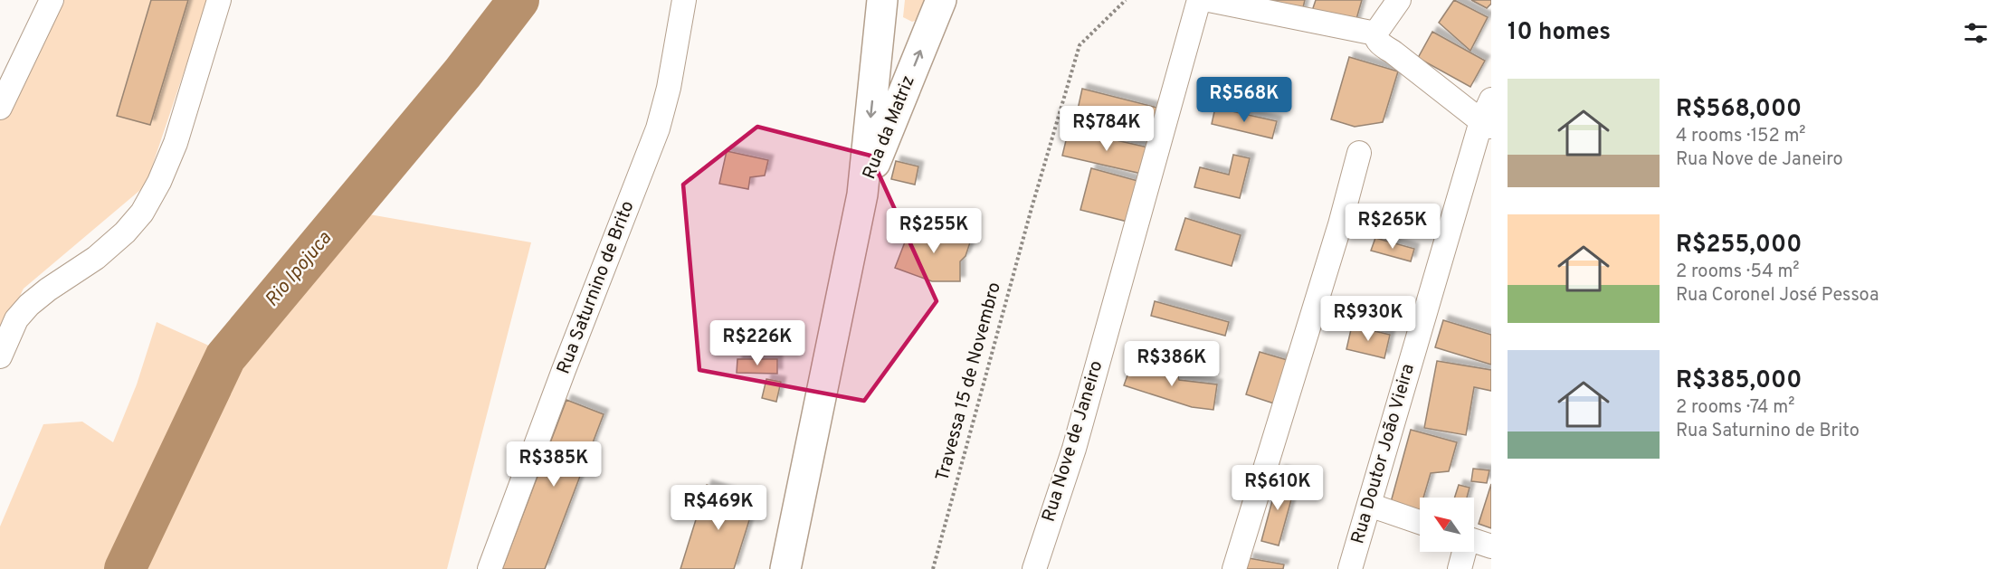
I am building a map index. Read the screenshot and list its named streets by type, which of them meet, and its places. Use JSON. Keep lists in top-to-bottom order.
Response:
{
  "streets": {
    "main road": ["Rua da Matriz"],
    "street": ["Rua Saturnino de Brito", "Rua Nove de Janeiro", "Rua Doutor João Vieira"],
    "path": ["Travessa 15 de Novembro"]
  },
  "water": ["Rio Ipojuca"],
  "north": "top left",
  "page": {
    "heading": "10 homes",
    "list": [
      {
        "name": "R$568,000",
        "note": "4 rooms · 152 m² · Rua Nove de Janeiro"
      },
      {
        "name": "R$255,000",
        "note": "2 rooms · 54 m² · Rua Coronel José Pessoa"
      },
      {
        "name": "R$385,000",
        "note": "2 rooms · 74 m² · Rua Saturnino de Brito"
      }
    ],
    "price": [
      "R$568K",
      "R$784K",
      "R$265K",
      "R$255K",
      "R$930K",
      "R$226K",
      "R$386K",
      "R$385K",
      "R$610K",
      "R$469K"
    ]
  }
}
